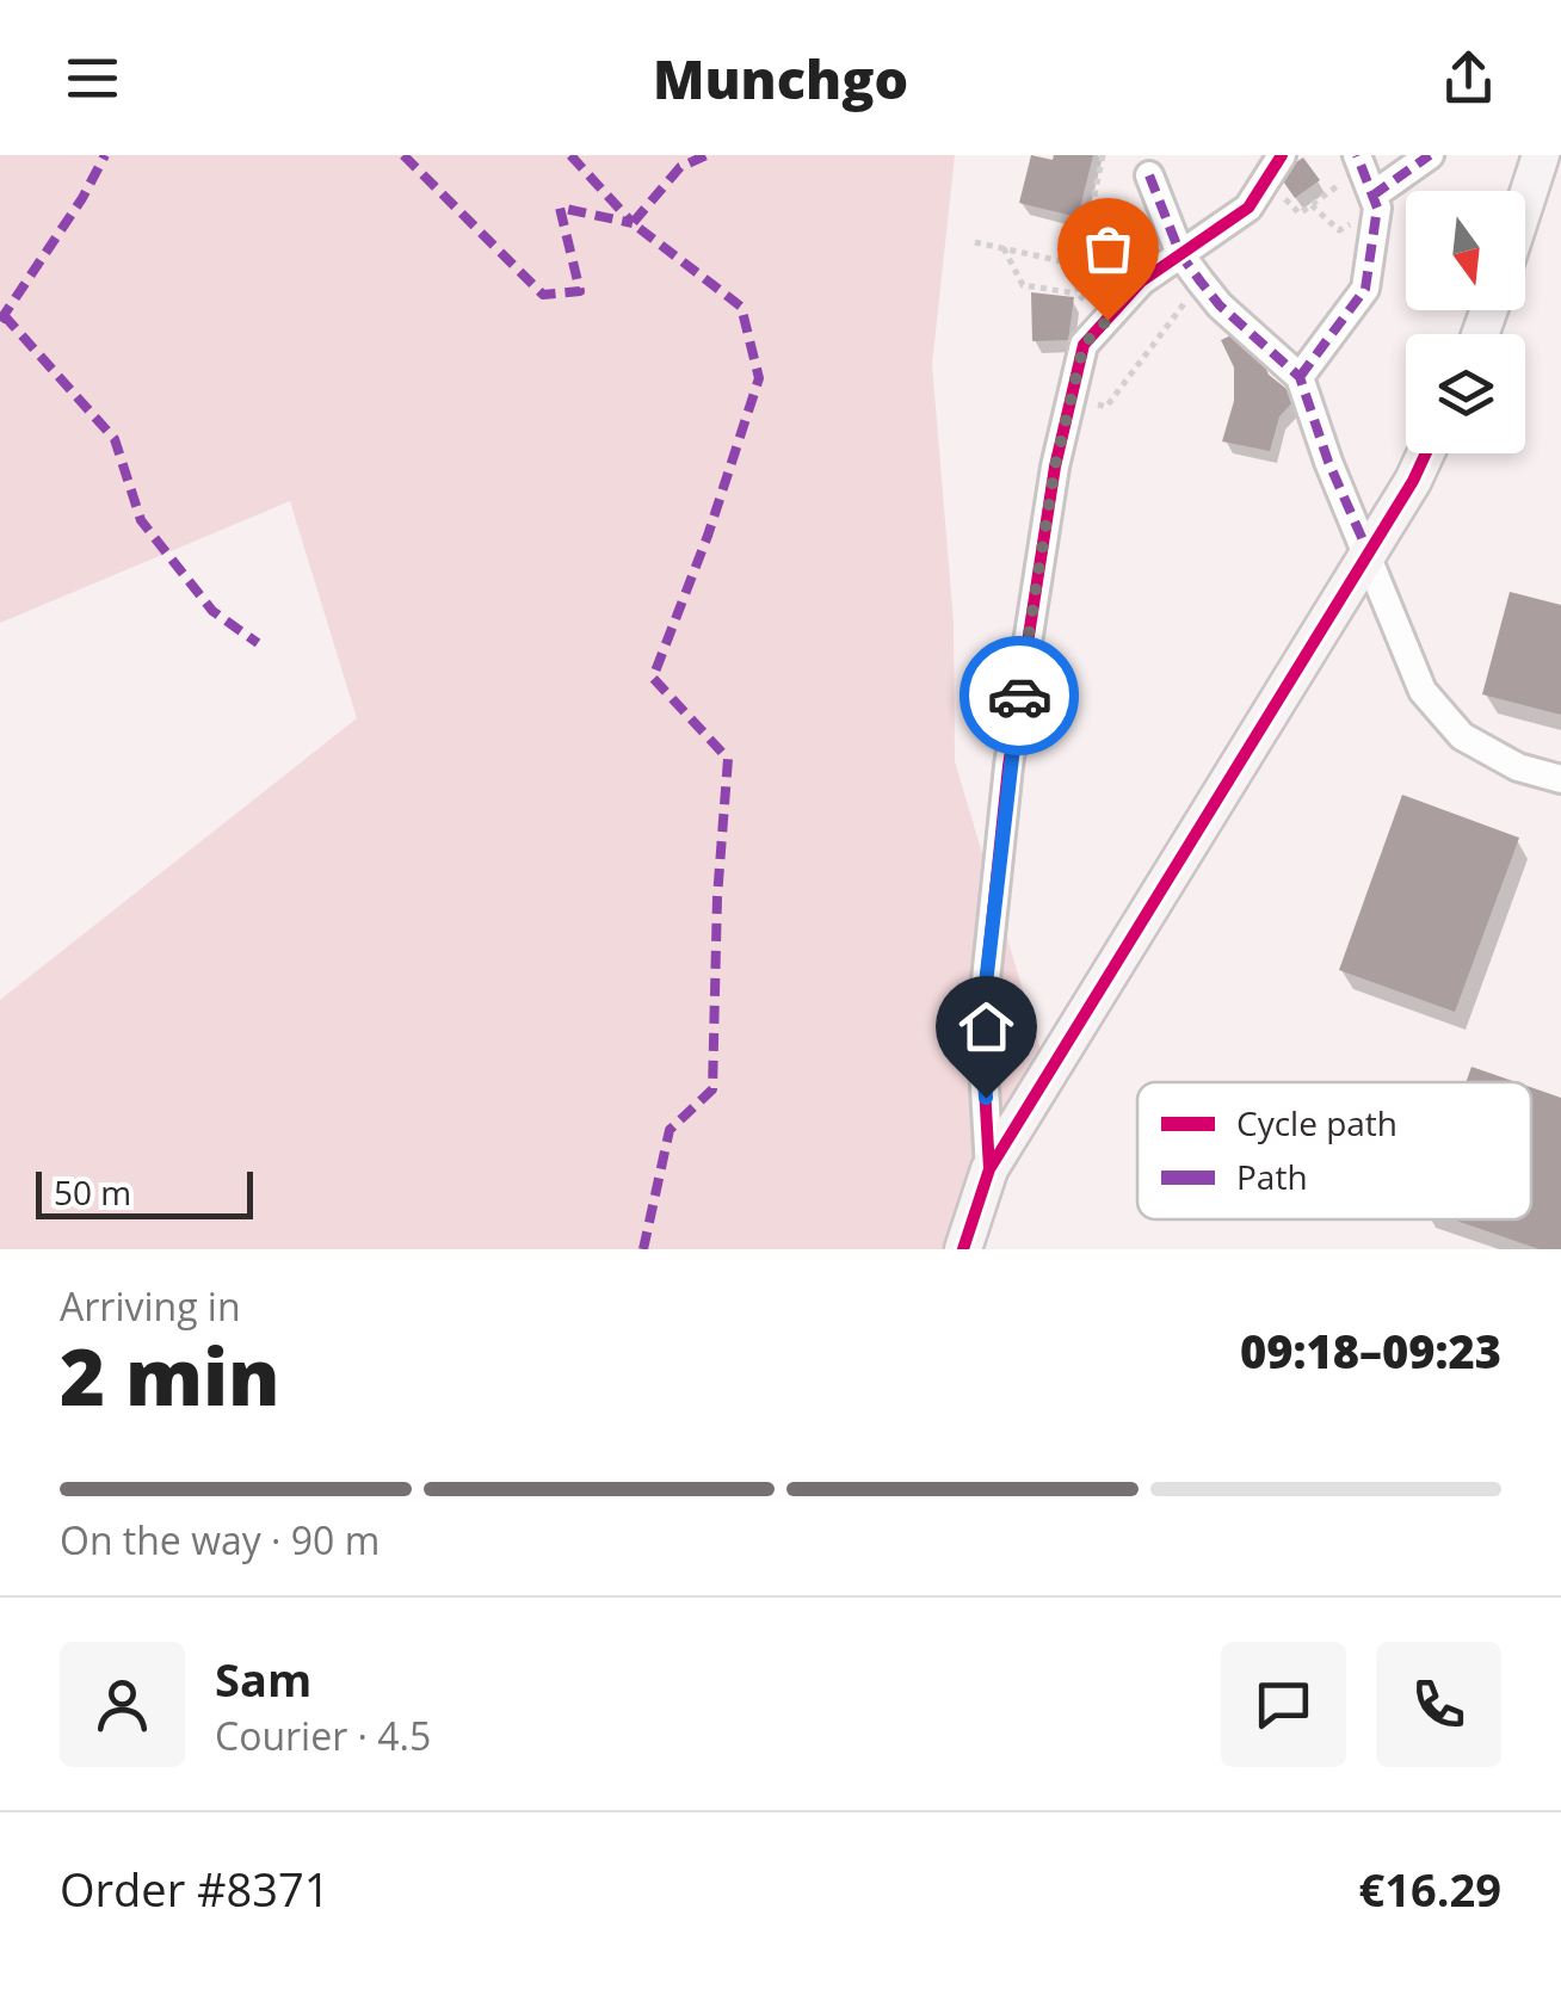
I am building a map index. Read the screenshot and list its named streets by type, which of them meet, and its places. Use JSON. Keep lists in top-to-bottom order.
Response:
{
  "legend": ["Cycle path", "Path"],
  "scale_bar": "50 m",
  "north": "bottom",
  "page": {
    "header": "Munchgo",
    "scale": "50 m",
    "heading": ["2 min", "Arriving in", "09:18–09:23"],
    "panel": [
      "Sam",
      "Courier · 4.5",
      "Order #8371",
      "€16.29"
    ],
    "bar": "On the way · 90 m"
  }
}
